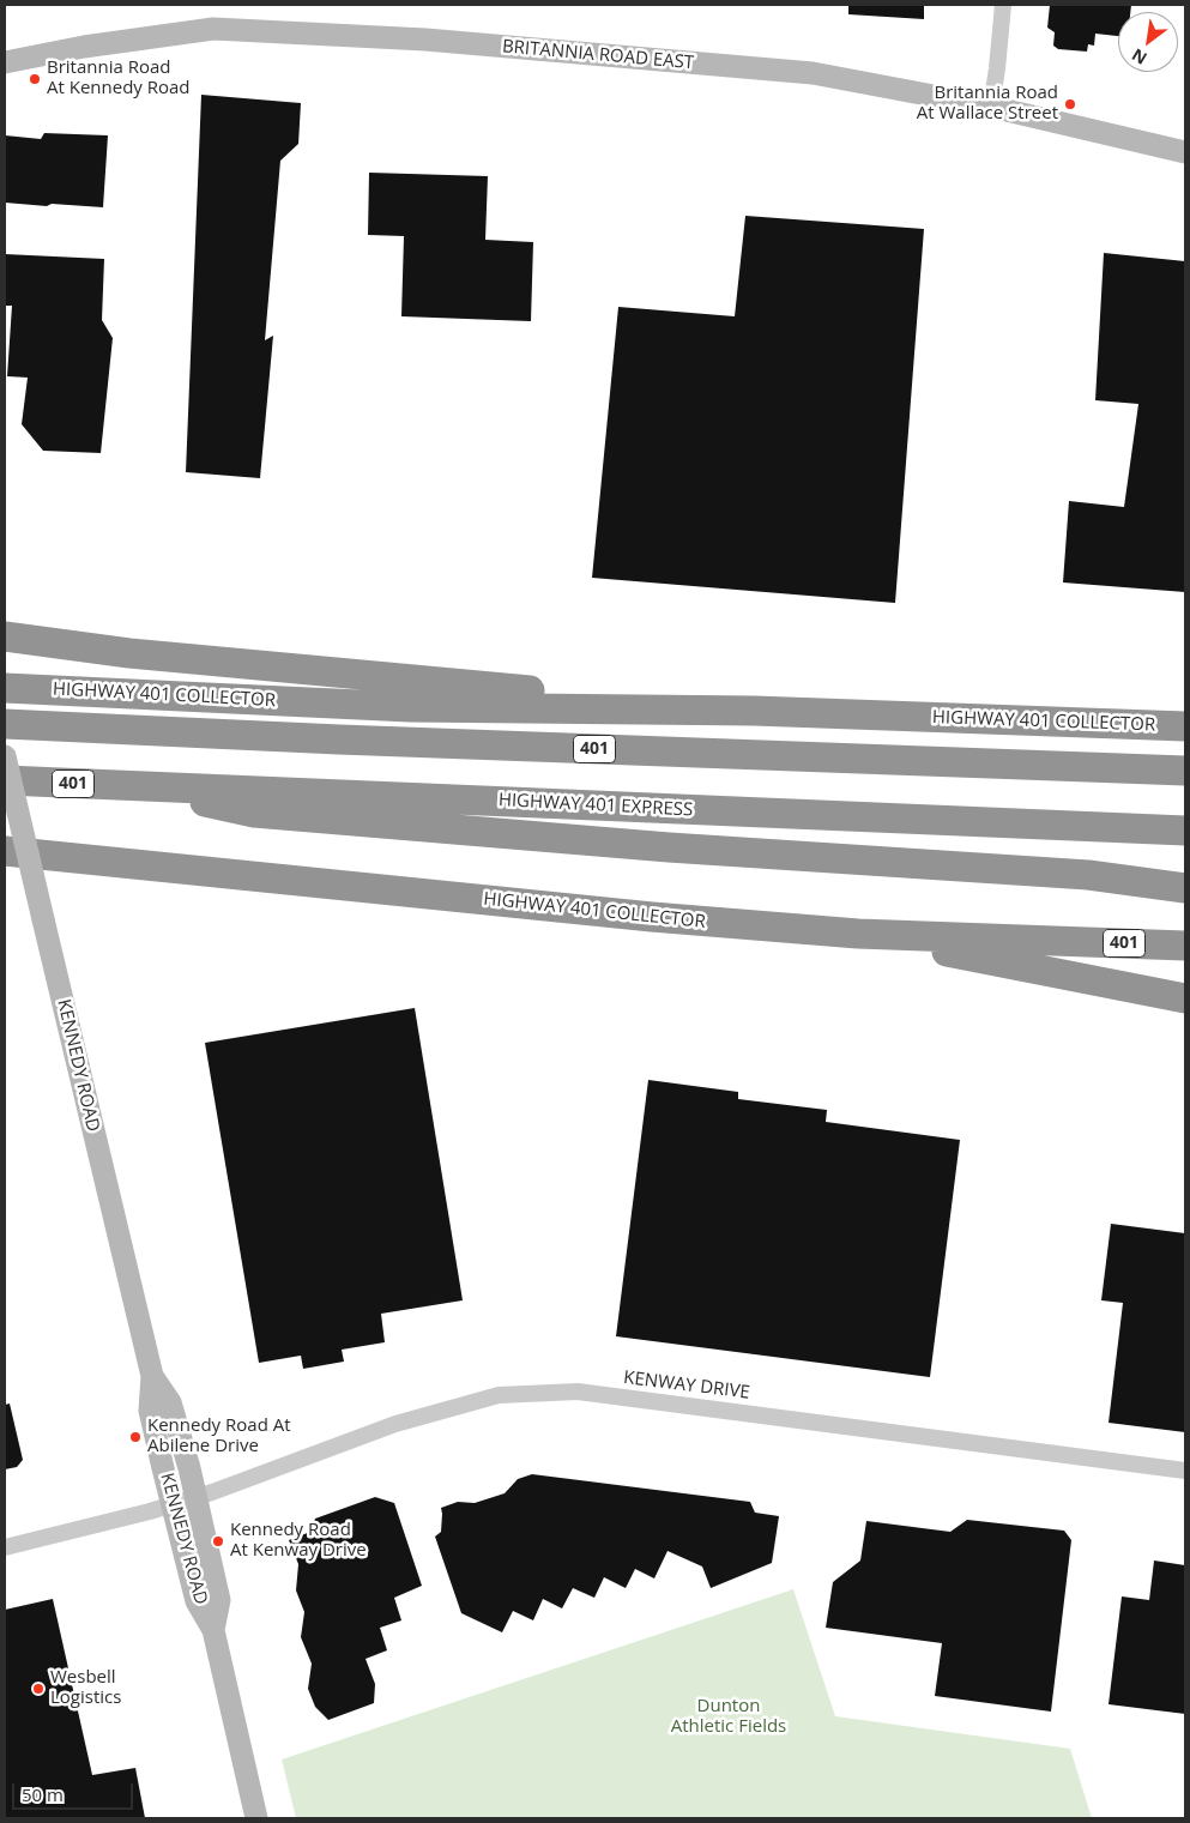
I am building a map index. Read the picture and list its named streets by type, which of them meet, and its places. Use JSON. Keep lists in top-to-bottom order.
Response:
{
  "streets": {
    "highway": ["HIGHWAY 401 COLLECTOR", "401", "HIGHWAY 401 EXPRESS"],
    "main road": ["BRITANNIA ROAD EAST", "KENNEDY ROAD"],
    "street": ["KENWAY DRIVE"]
  },
  "crossings": [
    ["KENNEDY ROAD", "KENWAY DRIVE"]
  ],
  "parks": ["Dunton Athletic Fields"],
  "places": [
    "Britannia Road At Kennedy Road",
    "Britannia Road At Wallace Street",
    "Kennedy Road At Abilene Drive",
    "Kennedy Road At Kenway Drive",
    "Wesbell Logistics"
  ],
  "scale_bar": "50 m",
  "north": "bottom left"
}
